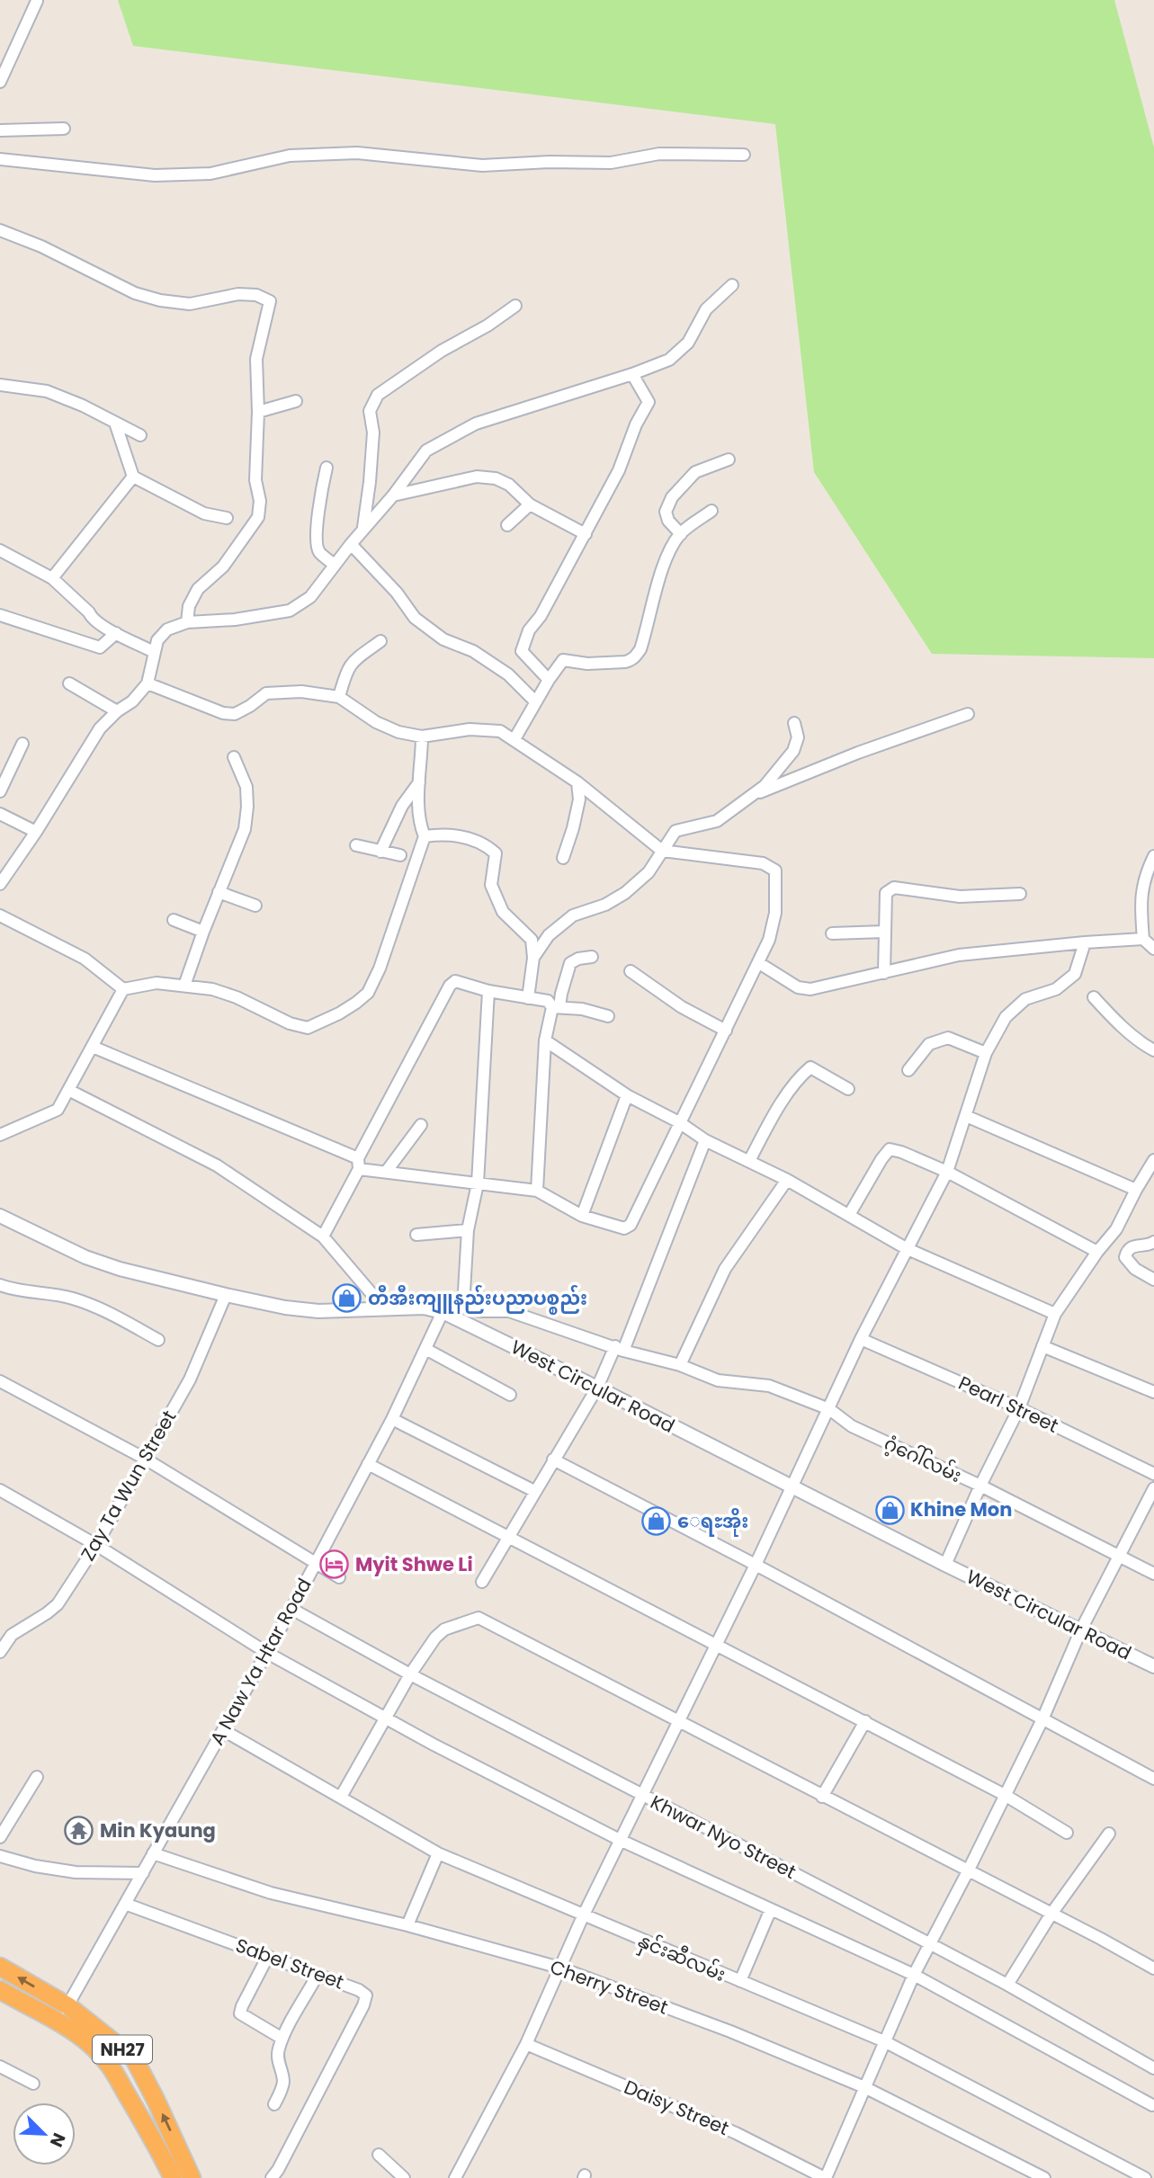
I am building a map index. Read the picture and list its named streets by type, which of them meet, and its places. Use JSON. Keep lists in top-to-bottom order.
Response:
{
  "streets": {
    "highway": ["NH27"],
    "street": [
      "West Circular Road",
      "Pearl Street",
      "ဂံ့ဂေါ်လမ်း",
      "Zay Ta Wun Street",
      "A Naw Ya Htar Road",
      "Khwar Nyo Street",
      "နှင်းဆီလမ်း",
      "Sabel Street",
      "Cherry Street",
      "Daisy Street"
    ]
  },
  "crossings": [
    ["West Circular Road", "Zay Ta Wun Street"],
    ["West Circular Road", "A Naw Ya Htar Road"],
    ["A Naw Ya Htar Road", "Khwar Nyo Street"],
    ["A Naw Ya Htar Road", "နှင်းဆီလမ်း"],
    ["A Naw Ya Htar Road", "Sabel Street"],
    ["A Naw Ya Htar Road", "Cherry Street"],
    ["A Naw Ya Htar Road", "NH27"]
  ],
  "places": {
    "shop": ["တီအီးကျူနည်းပညာပစ္စည်း", "Khine Mon", "ေရႊအိုး"],
    "hotel": ["Myit Shwe Li"],
    "temple": ["Min Kyaung"]
  },
  "north": "bottom right"
}
